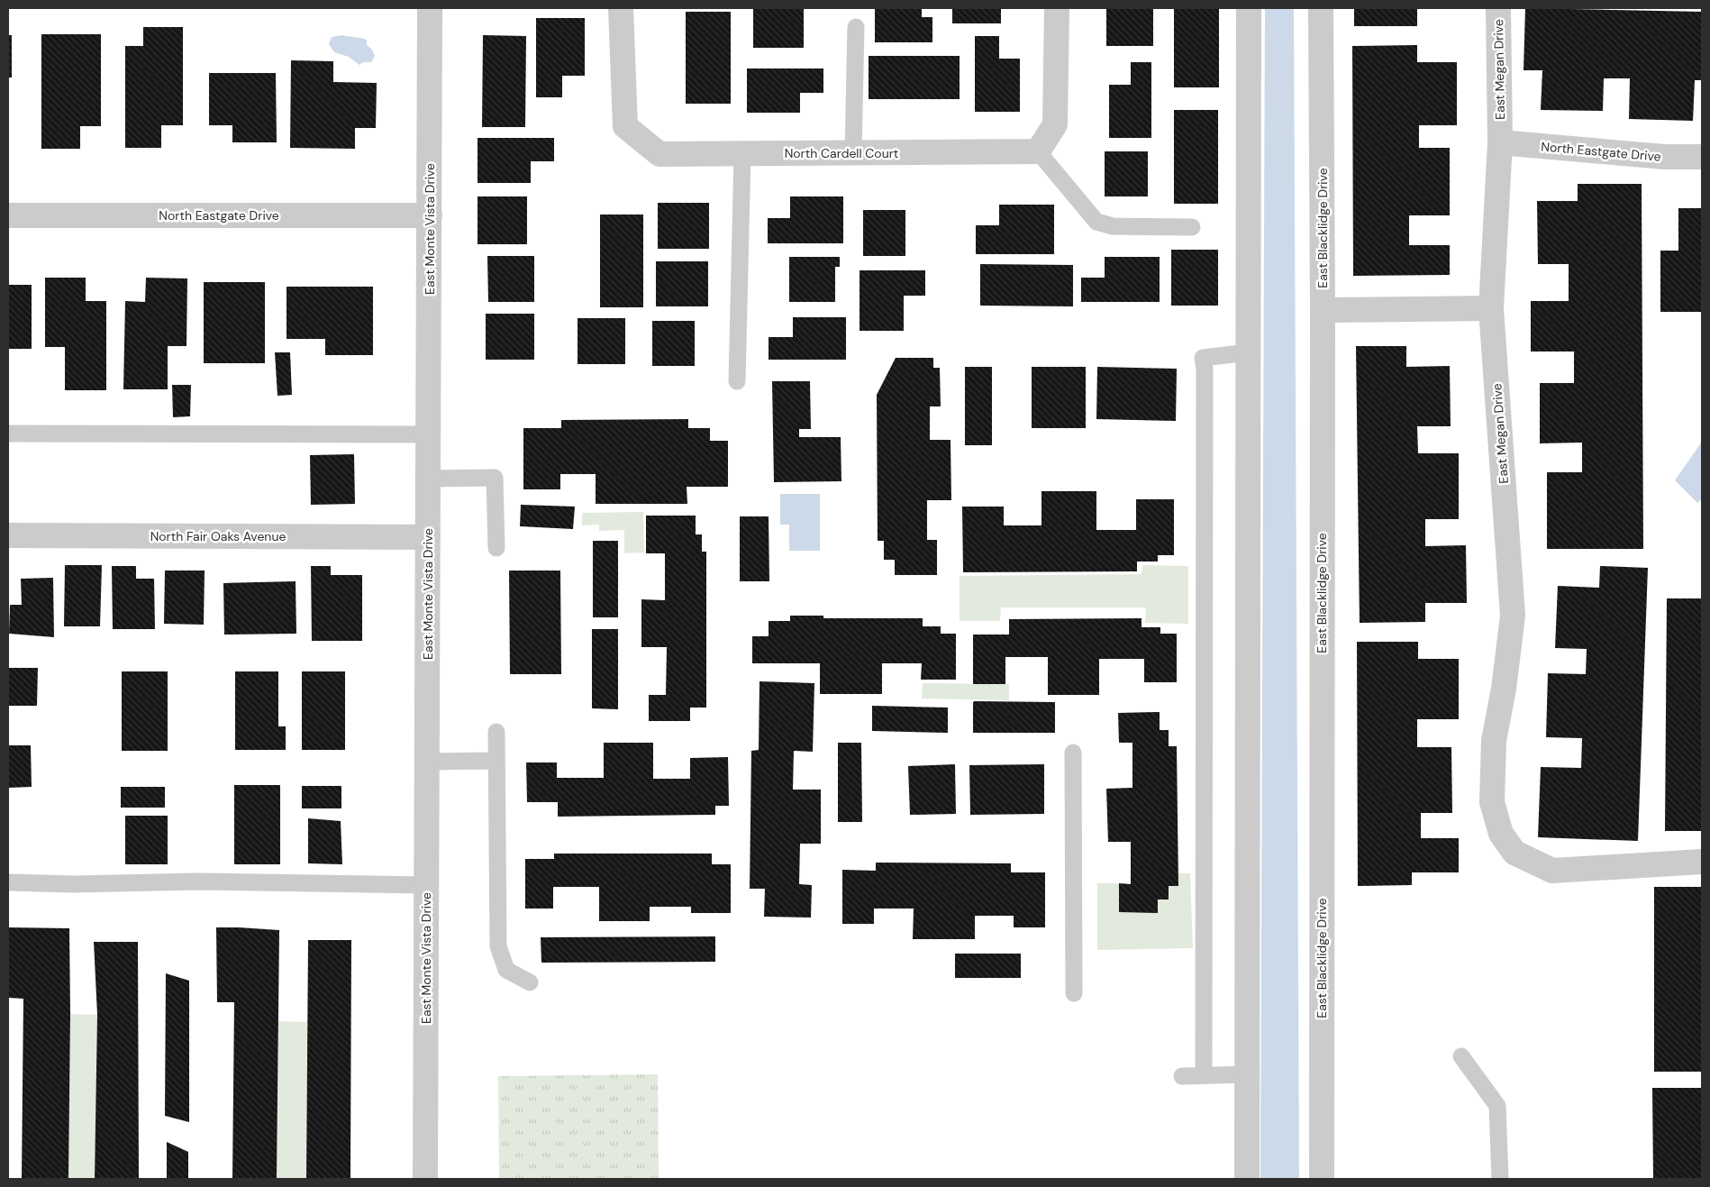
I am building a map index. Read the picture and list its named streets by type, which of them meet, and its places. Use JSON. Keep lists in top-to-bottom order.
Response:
{
  "streets": {
    "street": [
      "East Megan Drive",
      "North Eastgate Drive",
      "North Cardell Court",
      "East Blacklidge Drive",
      "East Monte Vista Drive",
      "North Fair Oaks Avenue"
    ]
  },
  "crossings": [
    ["East Megan Drive", "North Eastgate Drive"],
    ["North Eastgate Drive", "East Monte Vista Drive"],
    ["East Monte Vista Drive", "North Fair Oaks Avenue"]
  ]
}
